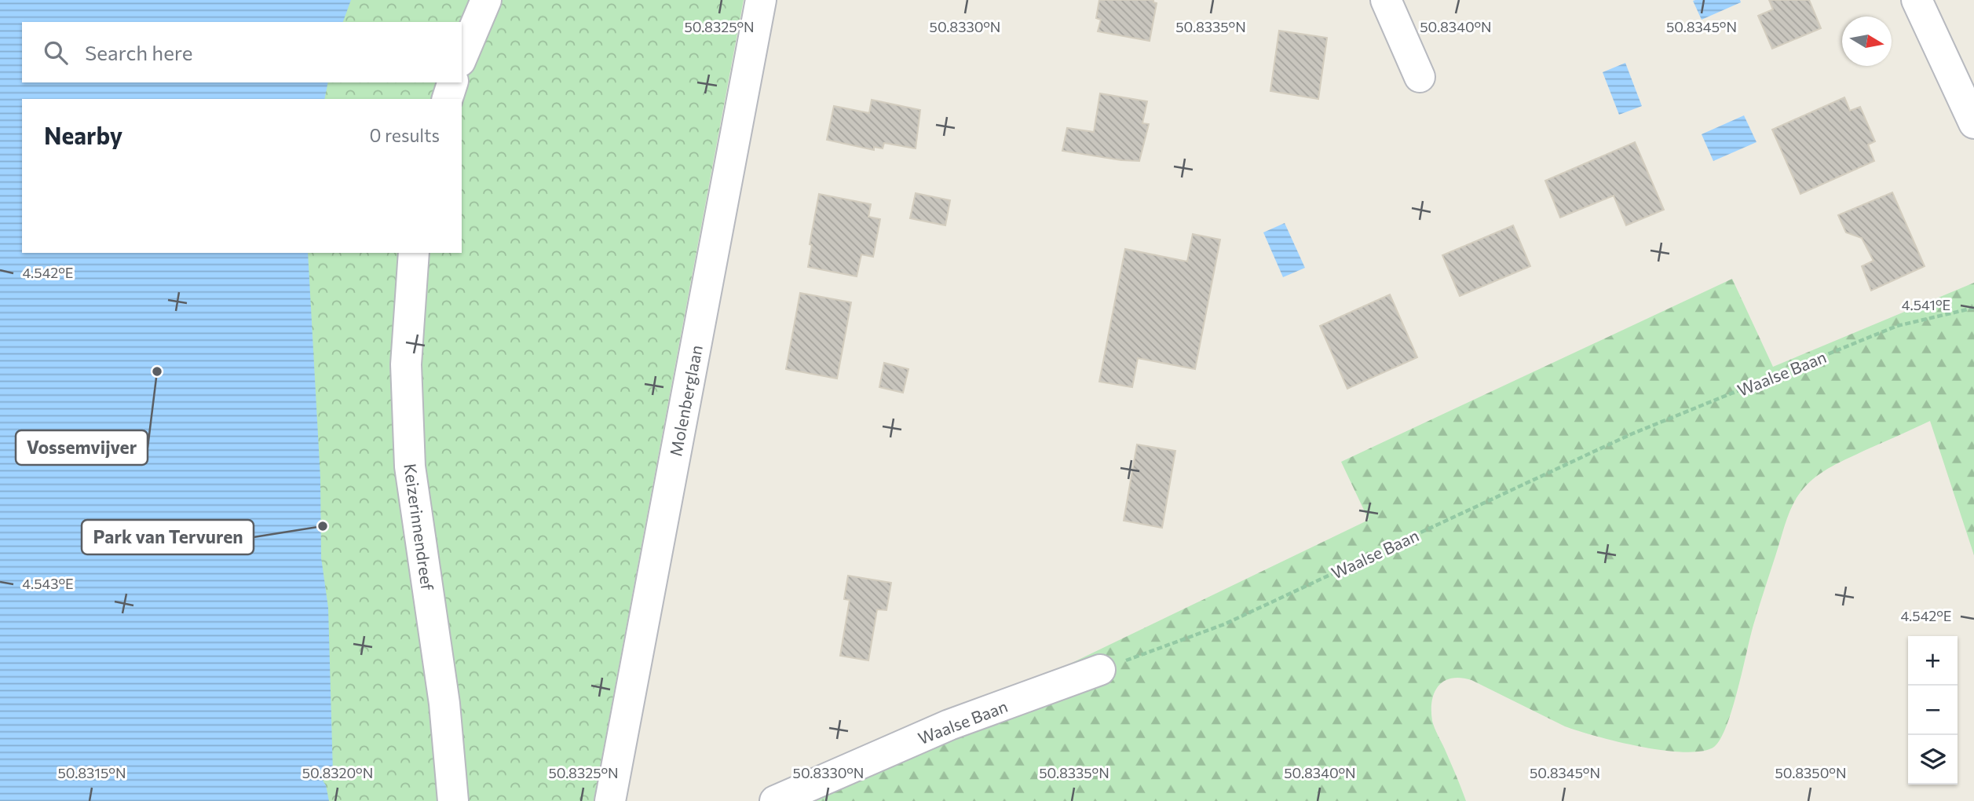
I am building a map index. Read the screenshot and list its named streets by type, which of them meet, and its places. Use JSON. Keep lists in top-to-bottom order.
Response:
{
  "streets": {
    "street": ["Waalse Baan", "Molenberglaan", "Keizerinnendreef"]
  },
  "places": ["Vossemvijver", "Park van Tervuren"],
  "north": "right",
  "page": {
    "search": "Search here",
    "heading": ["Nearby", "0 results"],
    "map_buttons": ["+", "−"]
  },
  "coordinates": [
    "50.8325°N",
    "50.8330°N",
    "50.8335°N",
    "50.8340°N",
    "50.8345°N",
    "4.542°E",
    "4.541°E",
    "4.543°E",
    "50.8315°N",
    "50.8320°N",
    "50.8350°N"
  ]
}
